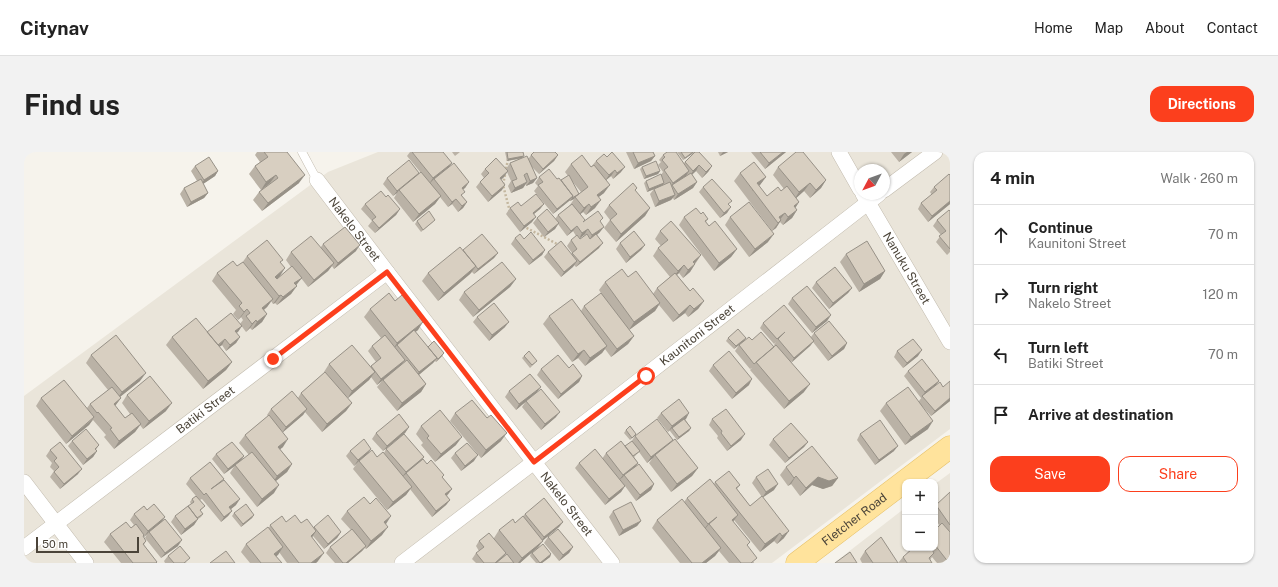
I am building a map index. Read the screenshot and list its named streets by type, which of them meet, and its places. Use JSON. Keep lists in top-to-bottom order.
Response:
{
  "streets": {
    "main road": ["Fletcher Road"],
    "street": [
      "Nakelo Street",
      "Nanuku Street",
      "Kaunitoni Street",
      "Batiki Street"
    ]
  },
  "crossings": [
    ["Nakelo Street", "Kaunitoni Street"],
    ["Nakelo Street", "Batiki Street"]
  ],
  "scale_bar": "50 m",
  "north": "bottom left",
  "page": {
    "header": "Citynav",
    "nav": [
      "Home",
      "Map",
      "About",
      "Contact"
    ],
    "buttons": [
      "Directions",
      ["Save", "Share"]
    ],
    "title": "Find us",
    "heading": ["4 min", "Walk · 260 m"],
    "list": [
      ["Continue", "Kaunitoni Street", "70 m"],
      ["Turn right", "Nakelo Street", "120 m"],
      ["Turn left", "Batiki Street", "70 m"],
      "Arrive at destination"
    ],
    "map_buttons": ["+", "−"],
    "scale": "50 m"
  }
}
